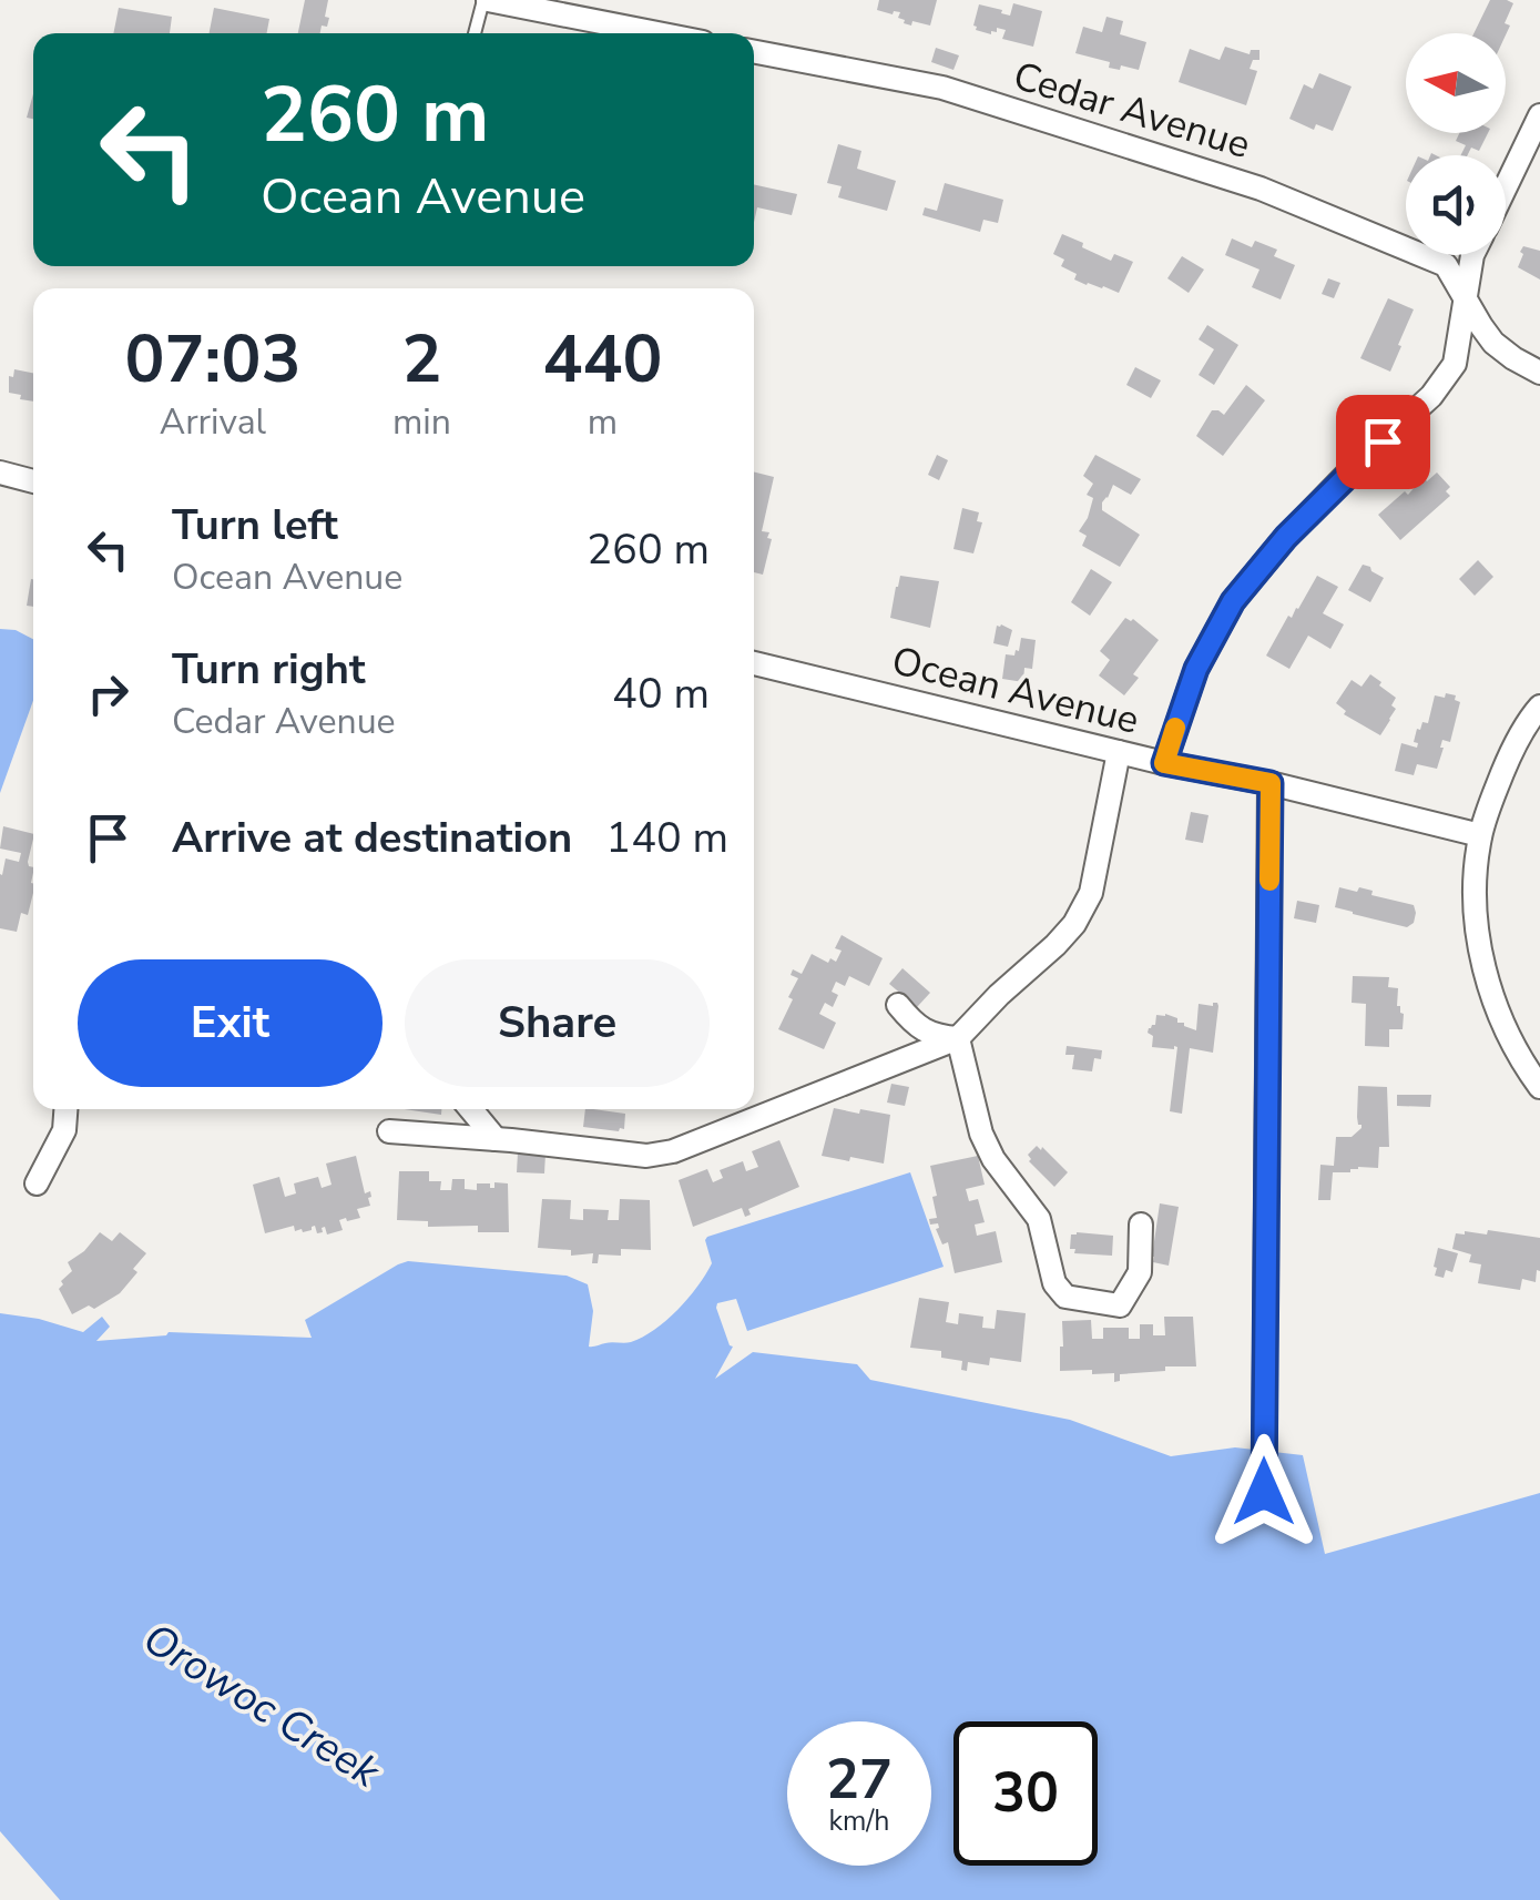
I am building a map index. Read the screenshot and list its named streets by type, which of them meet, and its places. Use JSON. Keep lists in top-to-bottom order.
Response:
{
  "streets": {
    "street": ["Cedar Avenue", "Ocean Avenue"]
  },
  "water": ["Orowoc Creek"],
  "north": "left",
  "page": {
    "turn": ["260 m", "Ocean Avenue"],
    "eta": [
      "07:03",
      "Arrival",
      "2",
      "min",
      "440",
      "m"
    ],
    "list": [
      {
        "name": "Turn left",
        "note": "Ocean Avenue",
        "value": "260 m"
      },
      {
        "name": "Turn right",
        "note": "Cedar Avenue",
        "value": "40 m"
      },
      {
        "name": "Arrive at destination",
        "value": "140 m"
      }
    ],
    "buttons": ["Exit", "Share"],
    "speed": "27 km/h",
    "limit": "30"
  }
}
